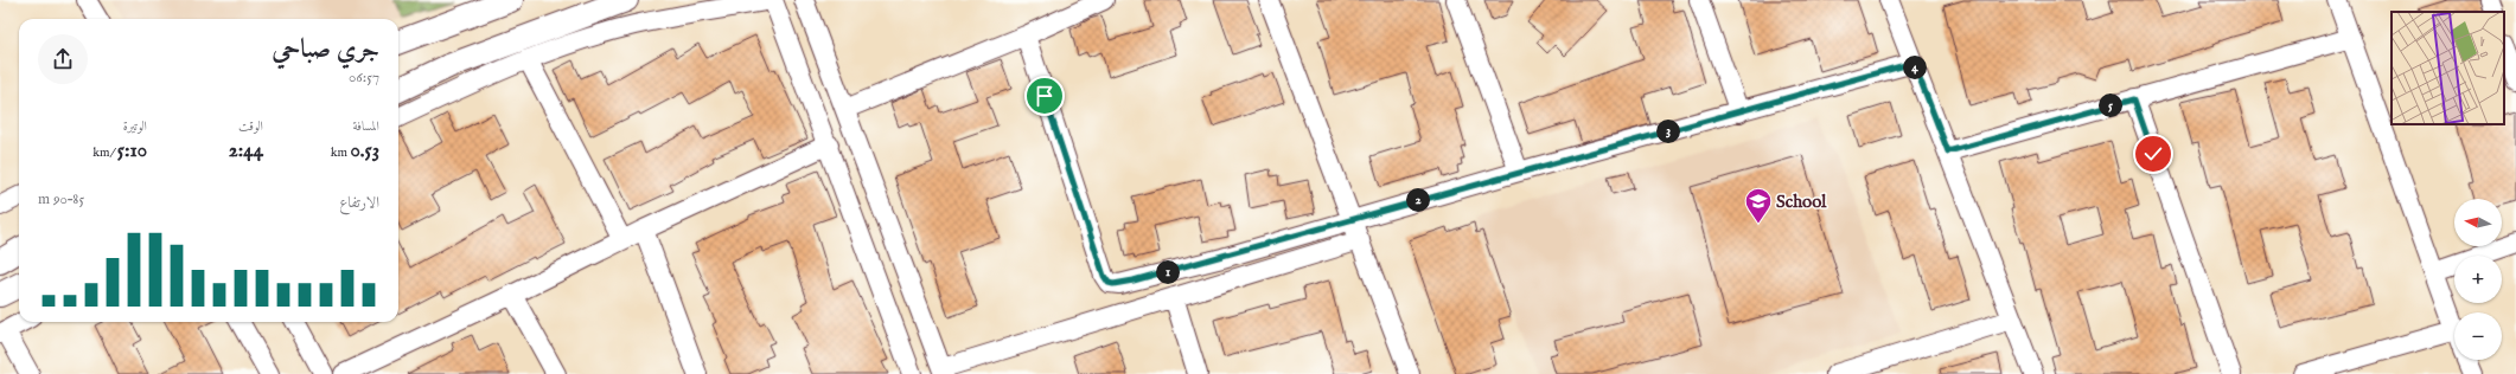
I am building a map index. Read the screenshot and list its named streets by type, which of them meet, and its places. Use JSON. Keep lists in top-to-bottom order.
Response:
{
  "places": {
    "school or university": ["School"]
  },
  "north": "left",
  "page": {
    "heading": ["جري صباحي", "06:57"],
    "pins": [
      "4",
      "5",
      "3",
      "2",
      "1"
    ],
    "stats": [
      ["المسافة", "0.53 km"],
      ["الوقت", "2:44"],
      ["الوتيرة", "5:10 /km"]
    ],
    "chart": ["الارتفاع", "85–90 m"],
    "map_buttons": ["+", "−"]
  }
}
